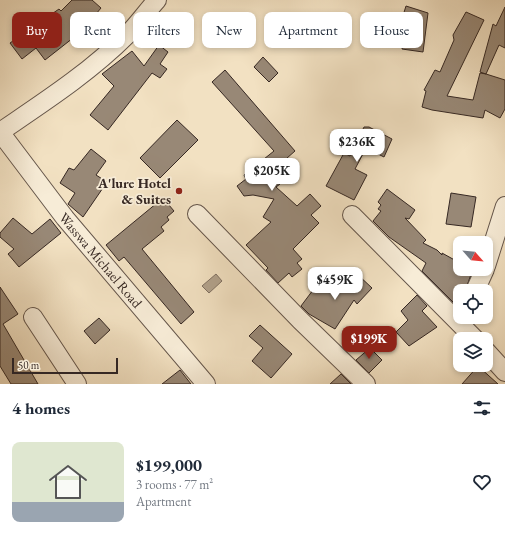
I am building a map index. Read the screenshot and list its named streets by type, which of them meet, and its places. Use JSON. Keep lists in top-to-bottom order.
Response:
{
  "streets": {
    "street": ["Wasswa Michael Road"]
  },
  "places": ["A'lure Hotel & Suites"],
  "scale_bar": "50 m",
  "north": "bottom right",
  "page": {
    "chip": [
      "Buy",
      "Rent",
      "Filters",
      "New",
      "Apartment",
      "House"
    ],
    "price": [
      "$236K",
      "$205K",
      "$459K",
      "$199K"
    ],
    "scale": "50 m",
    "heading": "4 homes",
    "list": [
      {
        "name": "$199,000",
        "note": "3 rooms · 77 m² · Apartment"
      }
    ]
  }
}
